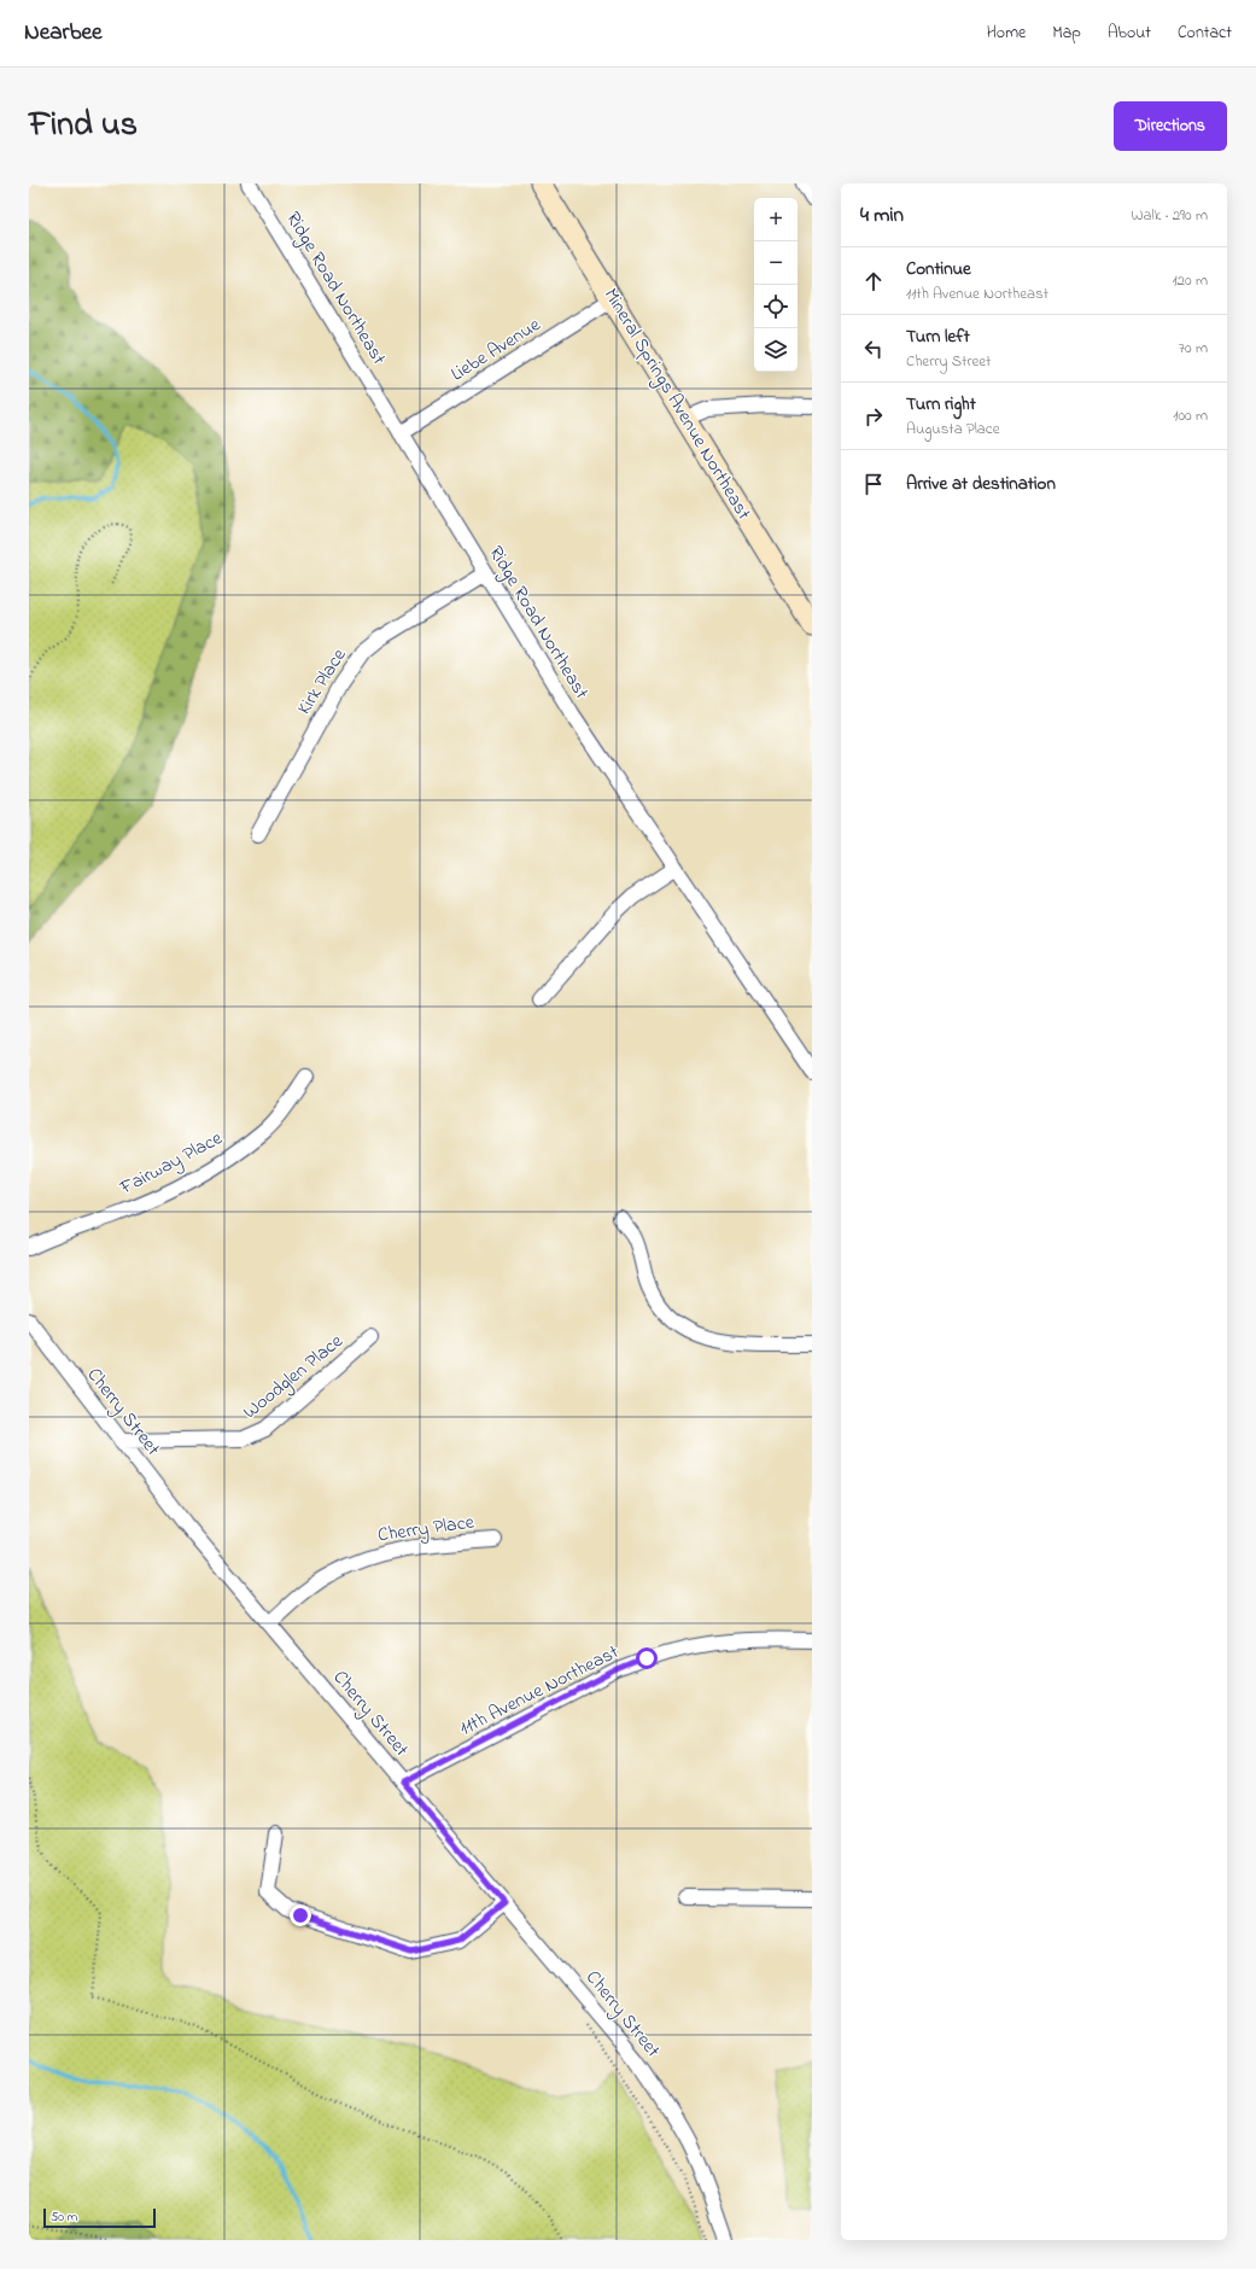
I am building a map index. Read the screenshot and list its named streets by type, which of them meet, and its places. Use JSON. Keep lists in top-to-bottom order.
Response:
{
  "streets": {
    "main road": ["Mineral Springs Avenue Northeast"],
    "street": [
      "Ridge Road Northeast",
      "Liebe Avenue",
      "Kirk Place",
      "Fairway Place",
      "Woodglen Place",
      "Cherry Street",
      "Cherry Place",
      "11th Avenue Northeast"
    ]
  },
  "crossings": [
    ["Ridge Road Northeast", "Liebe Avenue"],
    ["Ridge Road Northeast", "Kirk Place"],
    ["Liebe Avenue", "Mineral Springs Avenue Northeast"],
    ["Woodglen Place", "Cherry Street"],
    ["Cherry Street", "Cherry Place"],
    ["Cherry Street", "11th Avenue Northeast"]
  ],
  "scale_bar": "50 m",
  "page": {
    "header": "Nearbee",
    "nav": [
      "Home",
      "Map",
      "About",
      "Contact"
    ],
    "title": "Find us",
    "buttons": "Directions",
    "heading": ["4 min", "Walk · 290 m"],
    "map_buttons": ["+", "−"],
    "list": [
      ["Continue", "11th Avenue Northeast", "120 m"],
      ["Turn left", "Cherry Street", "70 m"],
      ["Turn right", "Augusta Place", "100 m"],
      "Arrive at destination"
    ],
    "scale": "50 m"
  }
}
